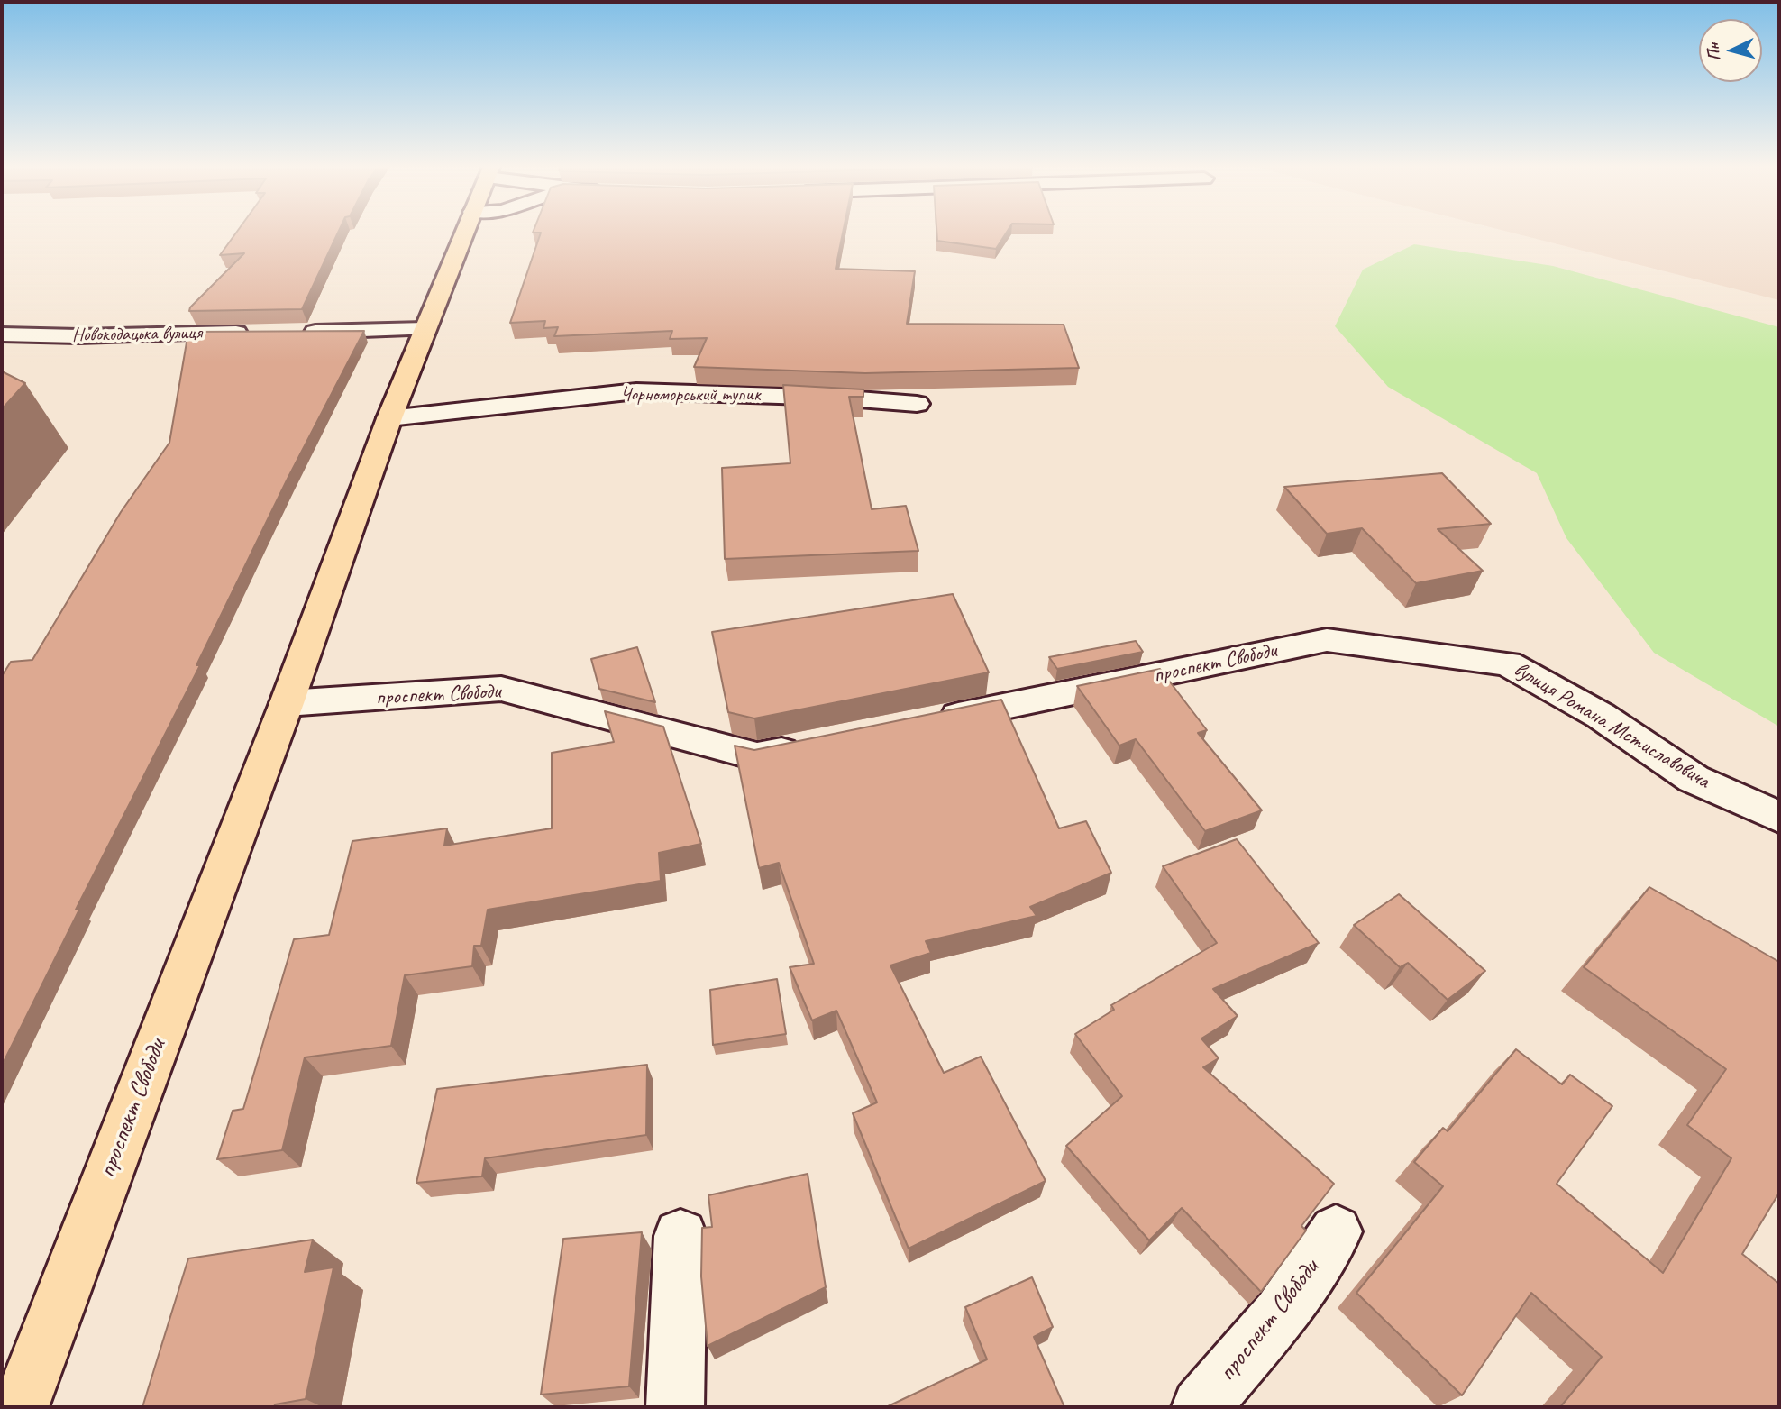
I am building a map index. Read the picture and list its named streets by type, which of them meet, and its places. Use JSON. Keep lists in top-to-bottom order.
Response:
{
  "streets": {
    "main road": ["проспект Свободи"],
    "street": ["Новокодацька вулиця", "Чорноморський тупик", "вулиця Романа Мстиславовича"]
  },
  "crossings": [
    ["Чорноморський тупик", "проспект Свободи"],
    ["проспект Свободи", "вулиця Романа Мстиславовича"]
  ],
  "north": "left"
}
